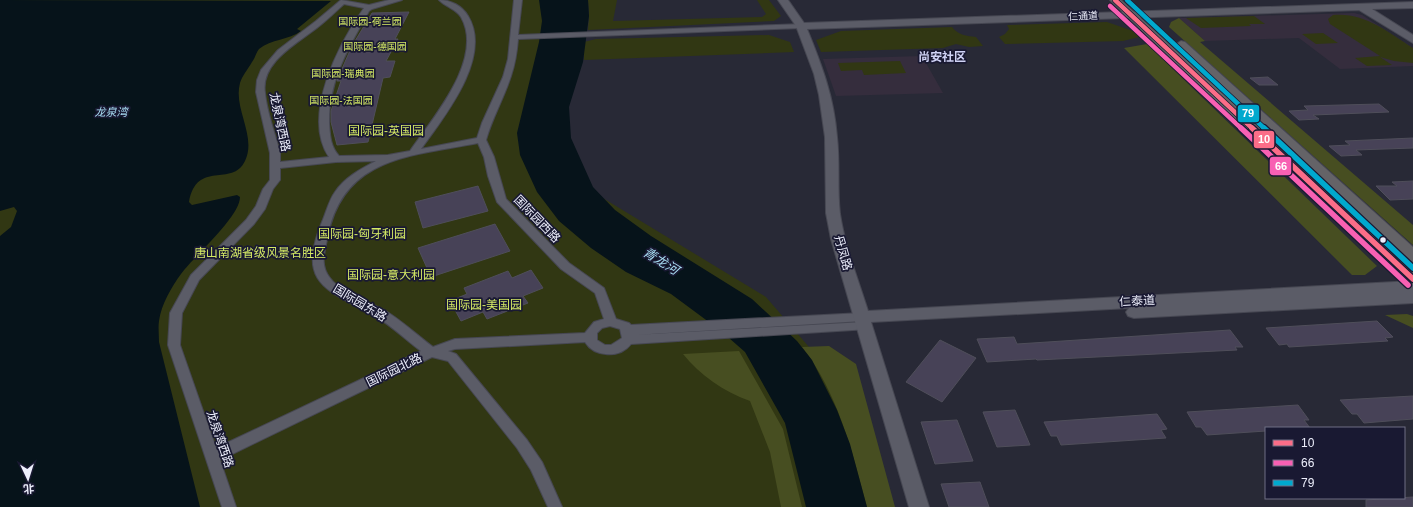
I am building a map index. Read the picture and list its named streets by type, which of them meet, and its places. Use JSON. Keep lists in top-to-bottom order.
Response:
{
  "streets": {
    "main road": ["仁通道", "丹凤路", "仁泰道"],
    "street": [
      "龙泉湾西路",
      "国际园西路",
      "国际园东路",
      "国际园北路"
    ]
  },
  "crossings": [
    ["仁通道", "丹凤路"],
    ["龙泉湾西路", "国际园北路"],
    ["国际园西路", "国际园东路"],
    ["国际园西路", "国际园北路"],
    ["丹凤路", "仁泰道"],
    ["国际园东路", "国际园北路"]
  ],
  "districts": ["尚安社区"],
  "water": ["龙泉湾", "青龙河"],
  "parks": [
    "国际园-荷兰园",
    "国际园-德国园",
    "国际园-瑞典园",
    "国际园-法国园",
    "国际园-英国园",
    "国际园-匈牙利园",
    "唐山南湖省级风景名胜区",
    "国际园-意大利园",
    "国际园-美国园"
  ],
  "lines": ["transit line 10", "transit line 79", "transit line 66"],
  "legend": ["10", "66", "79"],
  "north": "bottom"
}
